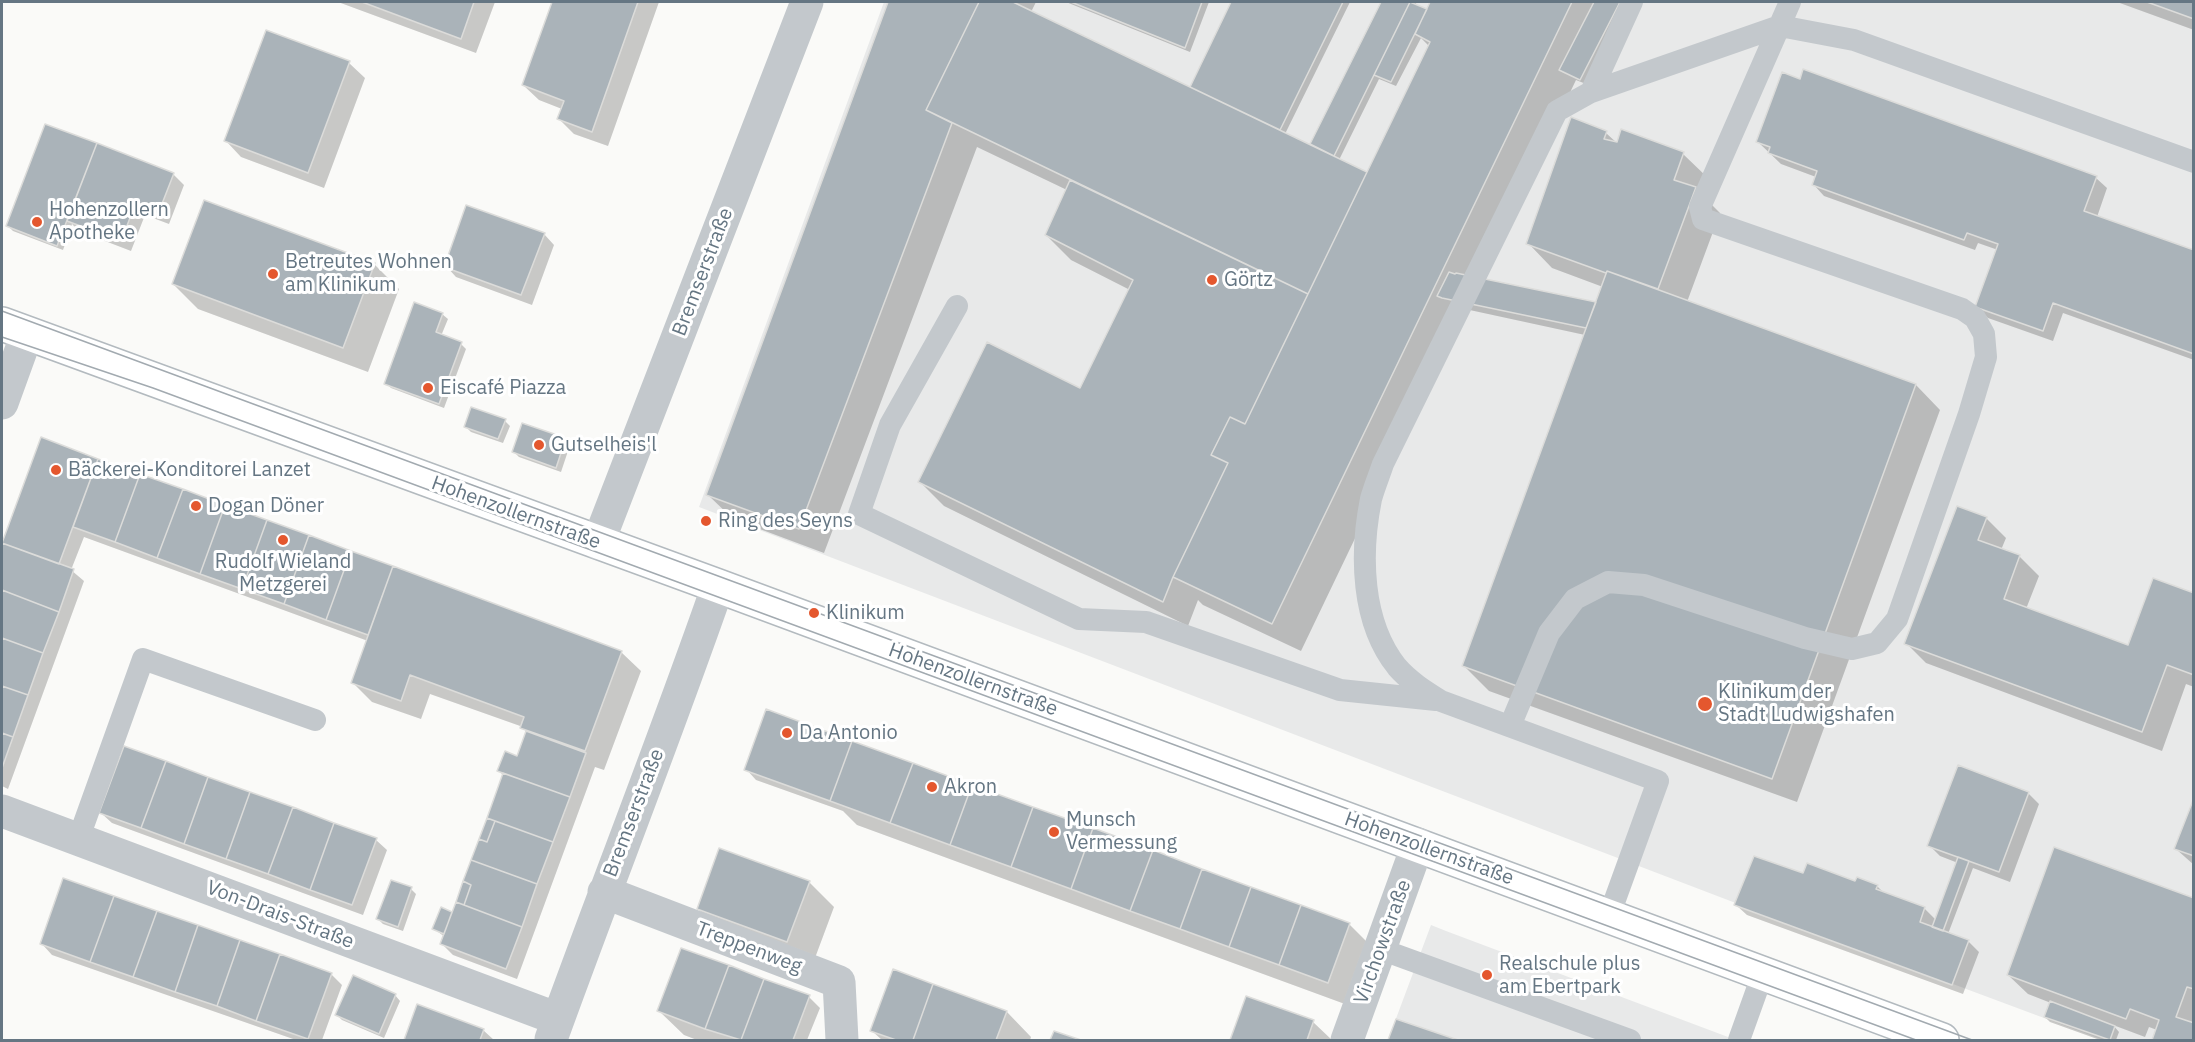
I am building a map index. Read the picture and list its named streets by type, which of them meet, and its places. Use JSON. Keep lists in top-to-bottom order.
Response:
{
  "streets": {
    "street": [
      "Bremserstraße",
      "Hohenzollernstraße",
      "Von-Drais-Straße",
      "Virchowstraße",
      "Treppenweg"
    ]
  },
  "crossings": [
    ["Bremserstraße", "Hohenzollernstraße"],
    ["Bremserstraße", "Von-Drais-Straße"],
    ["Bremserstraße", "Treppenweg"],
    ["Hohenzollernstraße", "Virchowstraße"]
  ],
  "places": [
    "Hohenzollern Apotheke",
    "Betreutes Wohnen am Klinikum",
    "Görtz",
    "Eiscafé Piazza",
    "Gutselheis'l",
    "Bäckerei-Konditorei Lanzet",
    "Dogan Döner",
    "Ring des Seyns",
    "Rudolf Wieland Metzgerei",
    "Klinikum",
    "Klinikum der Stadt Ludwigshafen",
    "Da Antonio",
    "Akron",
    "Munsch Vermessung",
    "Realschule plus am Ebertpark"
  ]
}
